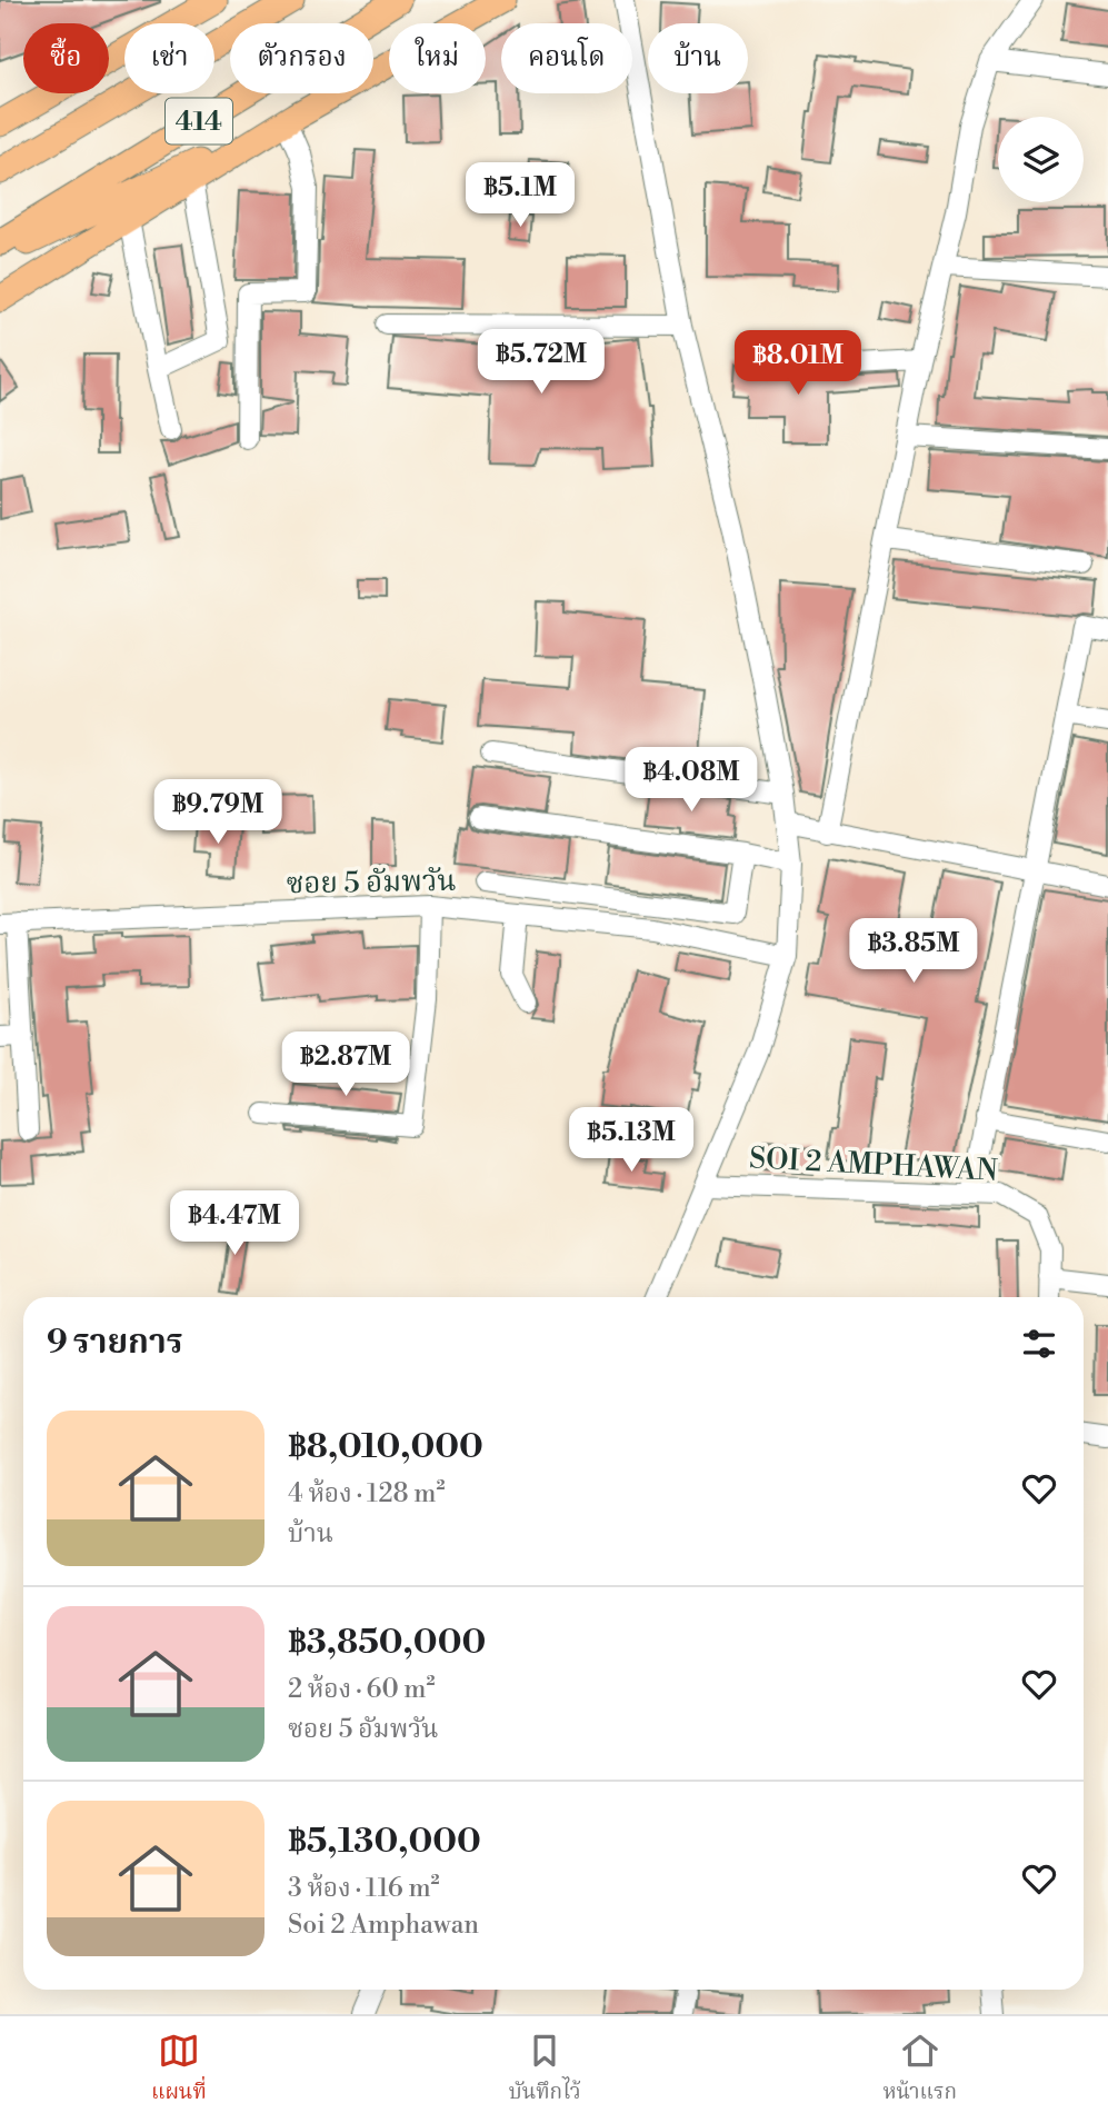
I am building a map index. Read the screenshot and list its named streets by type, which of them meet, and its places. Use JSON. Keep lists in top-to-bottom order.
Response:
{
  "streets": {
    "main road": ["414"],
    "street": ["ซอย 5 อัมพวัน", "SOI 2 AMPHAWAN"]
  },
  "page": {
    "chip": [
      "ซื้อ",
      "เช่า",
      "ตัวกรอง",
      "ใหม่",
      "คอนโด",
      "บ้าน"
    ],
    "price": [
      "฿5.1M",
      "฿5.72M",
      "฿8.01M",
      "฿4.08M",
      "฿9.79M",
      "฿3.85M",
      "฿2.87M",
      "฿5.13M",
      "฿4.47M"
    ],
    "heading": "9 รายการ",
    "list": [
      {
        "name": "฿8,010,000",
        "note": "4 ห้อง · 128 m² · บ้าน"
      },
      {
        "name": "฿3,850,000",
        "note": "2 ห้อง · 60 m² · ซอย 5 อัมพวัน"
      },
      {
        "name": "฿5,130,000",
        "note": "3 ห้อง · 116 m² · Soi 2 Amphawan"
      }
    ],
    "tabs": ["แผนที่", "บันทึกไว้", "หน้าแรก"]
  }
}
